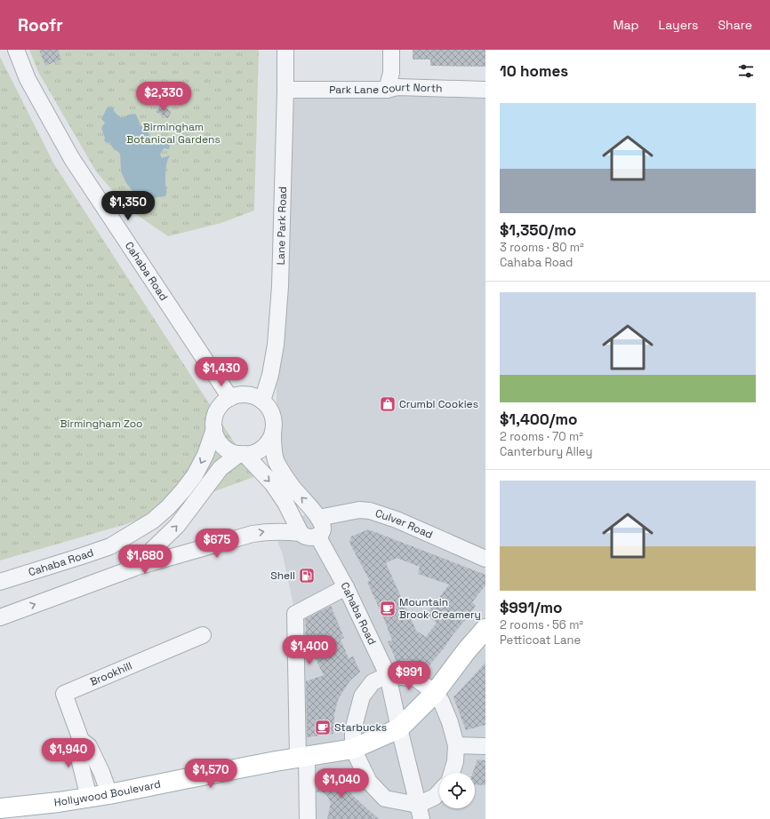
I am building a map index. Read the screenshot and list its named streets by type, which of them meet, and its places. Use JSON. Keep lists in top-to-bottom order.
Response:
{
  "streets": {
    "main road": ["Hollywood Boulevard"],
    "street": [
      "Park Lane Court North",
      "Lane Park Road",
      "Cahaba Road",
      "Culver Road",
      "Brookhill"
    ]
  },
  "crossings": [
    ["Park Lane Court North", "Lane Park Road"],
    ["Lane Park Road", "Cahaba Road"],
    ["Cahaba Road", "Hollywood Boulevard"],
    ["Brookhill", "Hollywood Boulevard"]
  ],
  "parks": ["Birmingham Botanical Gardens", "Birmingham Zoo"],
  "places": {
    "shop": ["Crumbl Cookies"],
    "fuel station": ["Shell"],
    "cafe": ["Mountain Brook Creamery", "Starbucks"]
  },
  "page": {
    "header": "Roofr",
    "nav": ["Map", "Layers", "Share"],
    "heading": "10 homes",
    "price": [
      "$2,330",
      "$1,350",
      "$1,430",
      "$675",
      "$1,680",
      "$1,400",
      "$991",
      "$1,940",
      "$1,570",
      "$1,040"
    ],
    "list": [
      {
        "name": "$1,350/mo",
        "note": "3 rooms · 80 m² · Cahaba Road"
      },
      {
        "name": "$1,400/mo",
        "note": "2 rooms · 70 m² · Canterbury Alley"
      },
      {
        "name": "$991/mo",
        "note": "2 rooms · 56 m² · Petticoat Lane"
      }
    ]
  }
}
